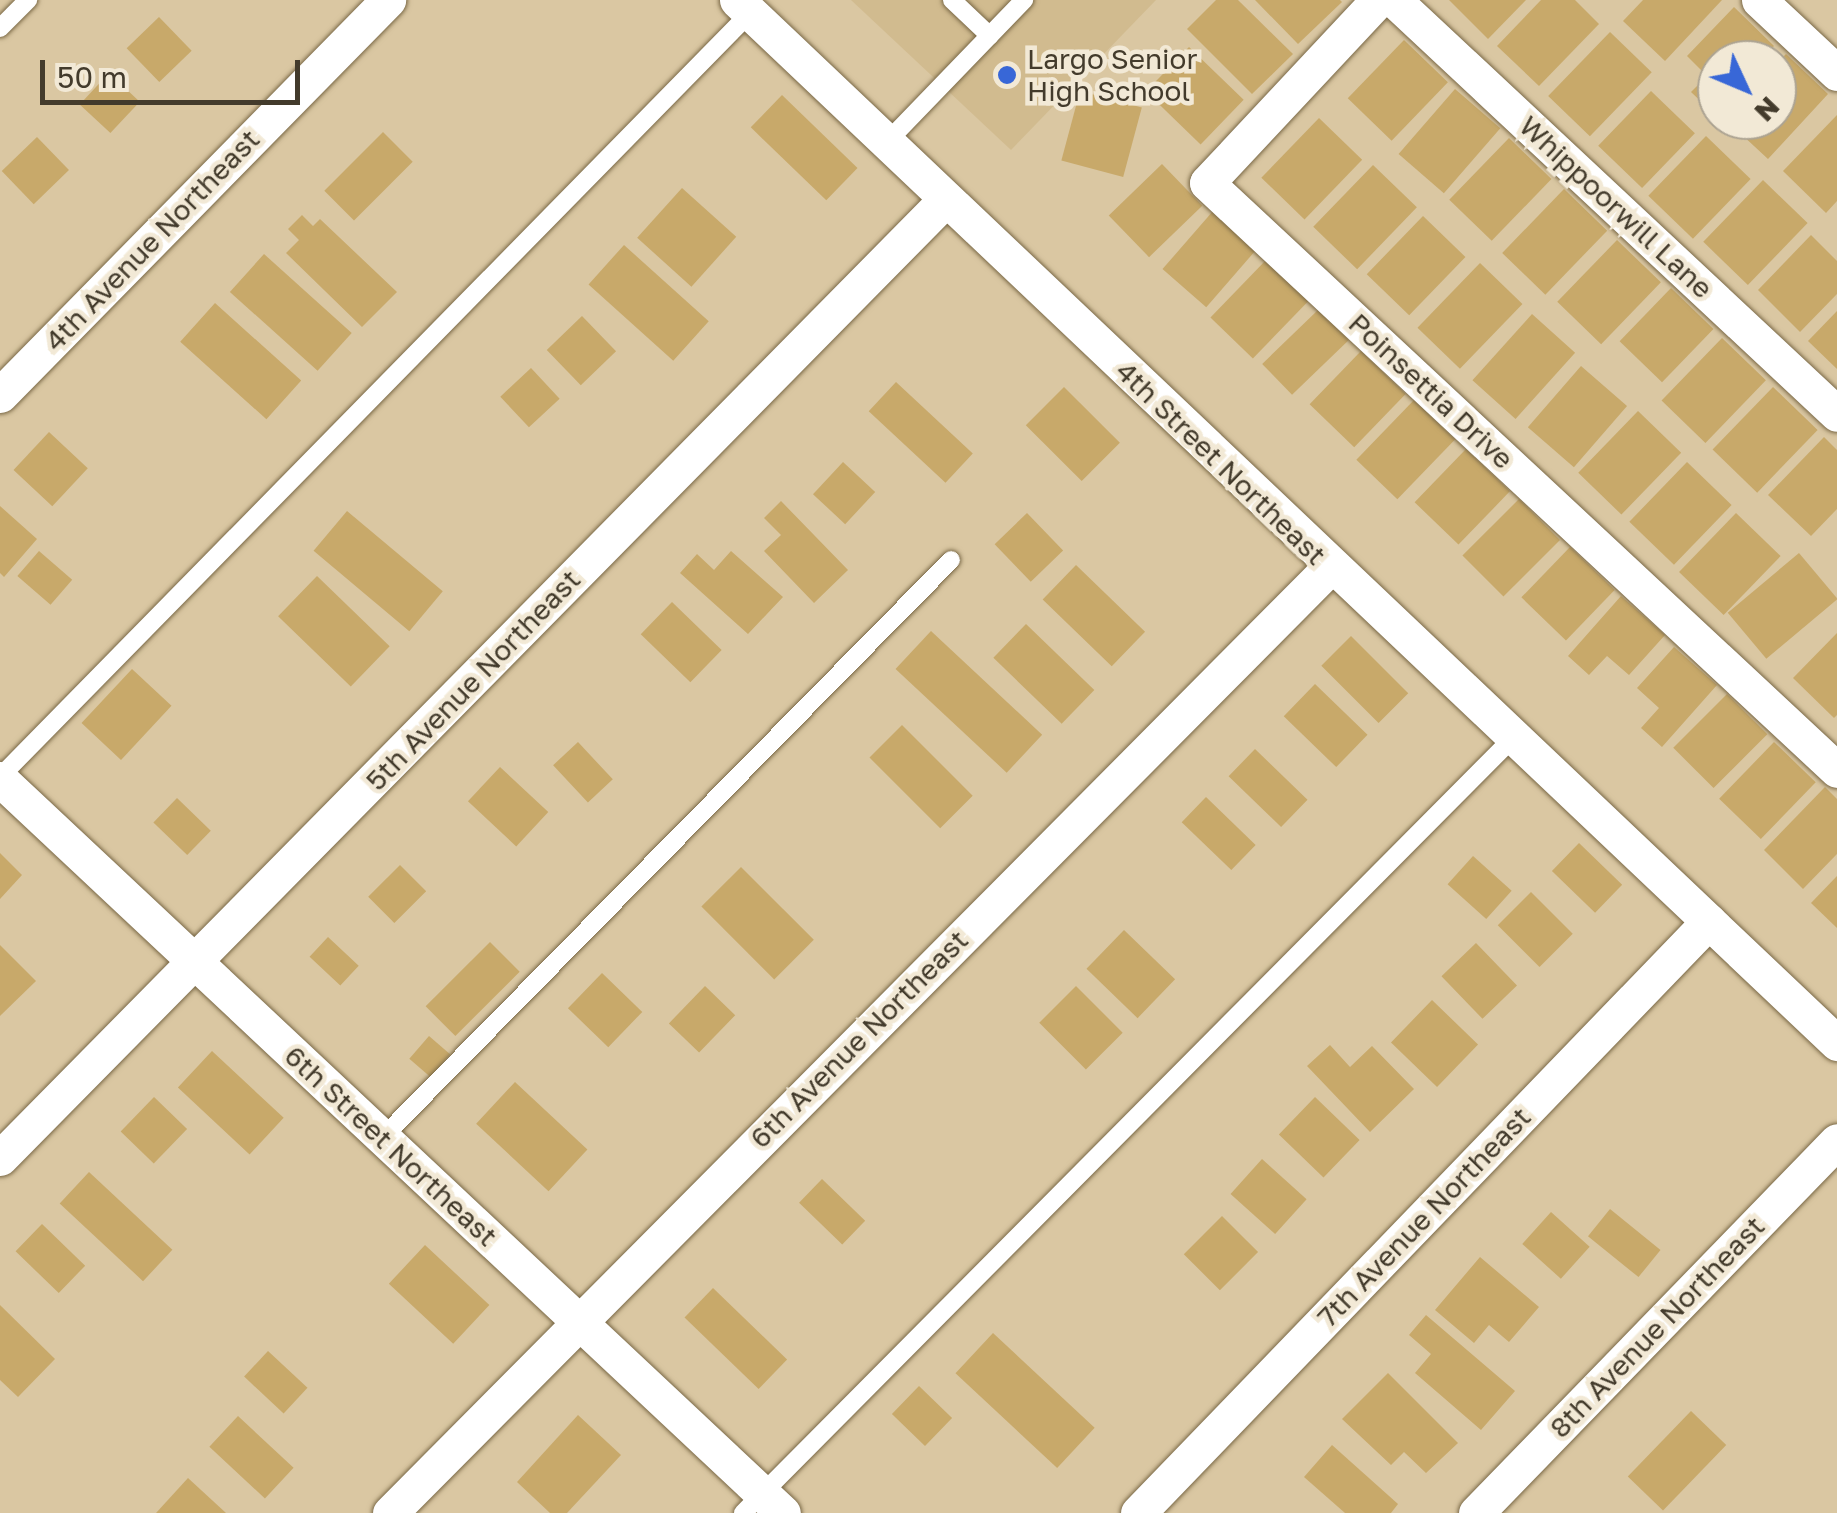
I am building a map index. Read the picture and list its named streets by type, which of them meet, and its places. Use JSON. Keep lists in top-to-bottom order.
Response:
{
  "streets": {
    "street": [
      "Whippoorwill Lane",
      "4th Avenue Northeast",
      "Poinsettia Drive",
      "4th Street Northeast",
      "5th Avenue Northeast",
      "6th Avenue Northeast",
      "6th Street Northeast",
      "7th Avenue Northeast",
      "8th Avenue Northeast"
    ]
  },
  "crossings": [
    ["4th Street Northeast", "5th Avenue Northeast"],
    ["4th Street Northeast", "6th Avenue Northeast"],
    ["4th Street Northeast", "7th Avenue Northeast"],
    ["5th Avenue Northeast", "6th Street Northeast"],
    ["6th Avenue Northeast", "6th Street Northeast"]
  ],
  "places": ["Largo Senior High School"],
  "scale_bar": "50 m",
  "north": "bottom right"
}
